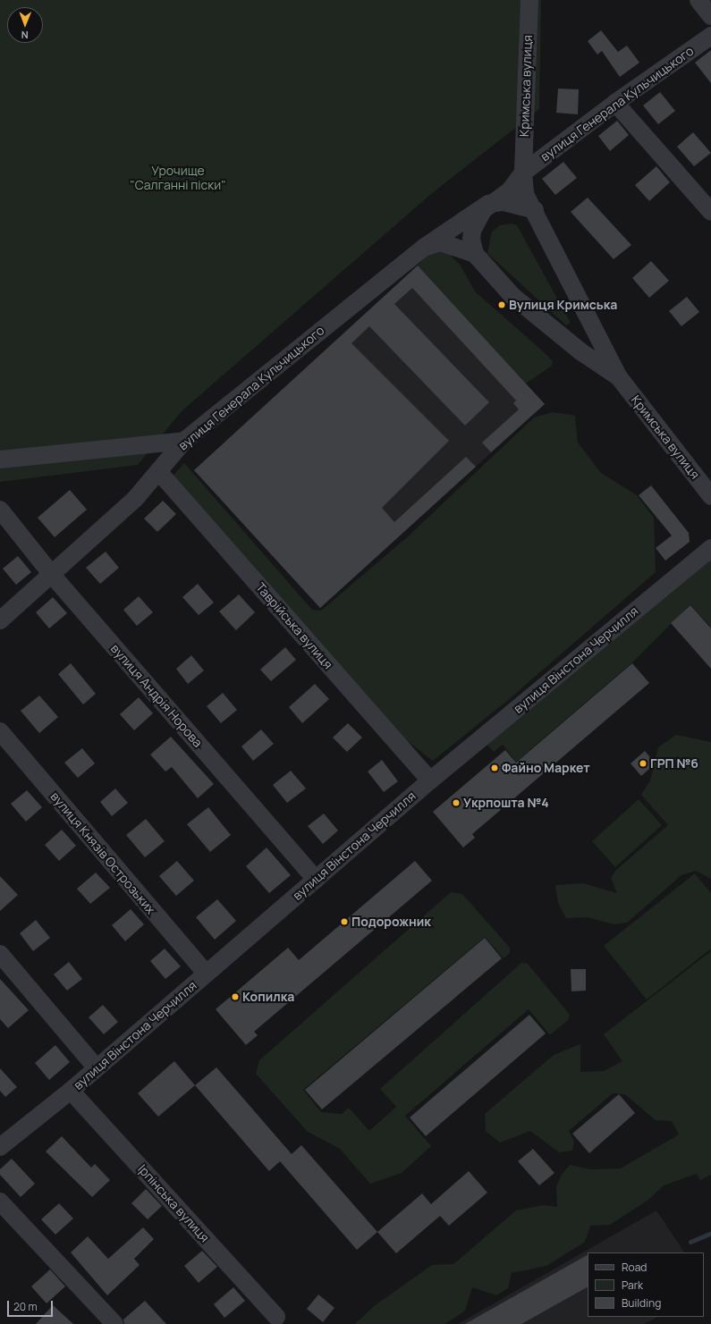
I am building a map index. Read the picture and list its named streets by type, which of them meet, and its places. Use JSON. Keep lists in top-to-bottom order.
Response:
{
  "streets": {
    "street": [
      "Кримська вулиця",
      "вулиця Генерала Кульчицького",
      "Таврійська вулиця",
      "вулиця Вінстона Черчилля",
      "вулиця Андрія Норова",
      "вулиця Князів Острозьких",
      "Ірпінська вулиця"
    ]
  },
  "crossings": [
    ["Кримська вулиця", "вулиця Генерала Кульчицького"],
    ["вулиця Генерала Кульчицького", "Таврійська вулиця"],
    ["вулиця Генерала Кульчицького", "вулиця Андрія Норова"],
    ["Таврійська вулиця", "вулиця Вінстона Черчилля"],
    ["вулиця Вінстона Черчилля", "вулиця Андрія Норова"],
    ["вулиця Вінстона Черчилля", "вулиця Князів Острозьких"],
    ["вулиця Вінстона Черчилля", "Ірпінська вулиця"]
  ],
  "parks": ["Урочище \"Салганні піски\""],
  "places": [
    "Вулиця Кримська",
    "ГРП №6",
    "Файно Маркет",
    "Укрпошта №4",
    "Подорожник",
    "Копилка"
  ],
  "legend": ["Road", "Park", "Building"],
  "scale_bar": "20 m",
  "north": "bottom"
}
